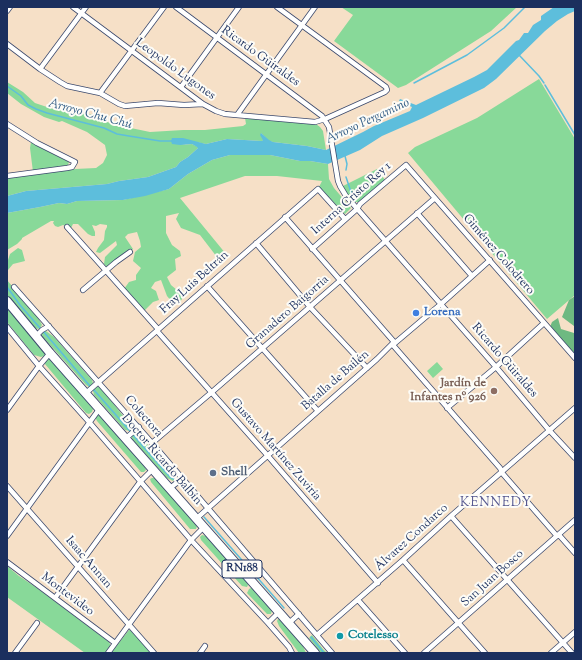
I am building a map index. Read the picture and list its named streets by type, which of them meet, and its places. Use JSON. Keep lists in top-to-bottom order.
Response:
{
  "streets": {
    "highway": ["Doctor Ricardo Balbín", "RN188"],
    "street": [
      "Ricardo Güiraldes",
      "Leopoldo Lugones",
      "Interna Cristo Rey 1",
      "Giménez Colodrero",
      "Fray Luis Beltrán",
      "Granadero Baigorria",
      "Batalla de Bailén",
      "Colectora",
      "Gustavo Martínez Zuviría",
      "Álvarez Condarco",
      "Isaac Annan",
      "San Juan Bosco",
      "Montevideo"
    ]
  },
  "crossings": [
    ["Ricardo Güiraldes", "Leopoldo Lugones"],
    ["Ricardo Güiraldes", "Interna Cristo Rey 1"],
    ["Ricardo Güiraldes", "Granadero Baigorria"],
    ["Ricardo Güiraldes", "Batalla de Bailén"],
    ["Ricardo Güiraldes", "Álvarez Condarco"],
    ["Interna Cristo Rey 1", "Giménez Colodrero"],
    ["Interna Cristo Rey 1", "Fray Luis Beltrán"],
    ["Giménez Colodrero", "Granadero Baigorria"],
    ["Giménez Colodrero", "Batalla de Bailén"],
    ["Fray Luis Beltrán", "Colectora"],
    ["Fray Luis Beltrán", "Gustavo Martínez Zuviría"],
    ["Fray Luis Beltrán", "Doctor Ricardo Balbín"],
    ["Granadero Baigorria", "Colectora"],
    ["Granadero Baigorria", "Gustavo Martínez Zuviría"],
    ["Batalla de Bailén", "Colectora"],
    ["Batalla de Bailén", "Gustavo Martínez Zuviría"],
    ["Batalla de Bailén", "Doctor Ricardo Balbín"],
    ["Colectora", "Álvarez Condarco"],
    ["Gustavo Martínez Zuviría", "Álvarez Condarco"],
    ["Doctor Ricardo Balbín", "RN188"]
  ],
  "districts": ["KENNEDY"],
  "water": ["Arroyo Chu Chú", "Arroyo Pergamino"],
  "places": [
    "Lorena",
    "Jardín de Infantes nº 926",
    "Shell",
    "Cotelesso"
  ]
}
